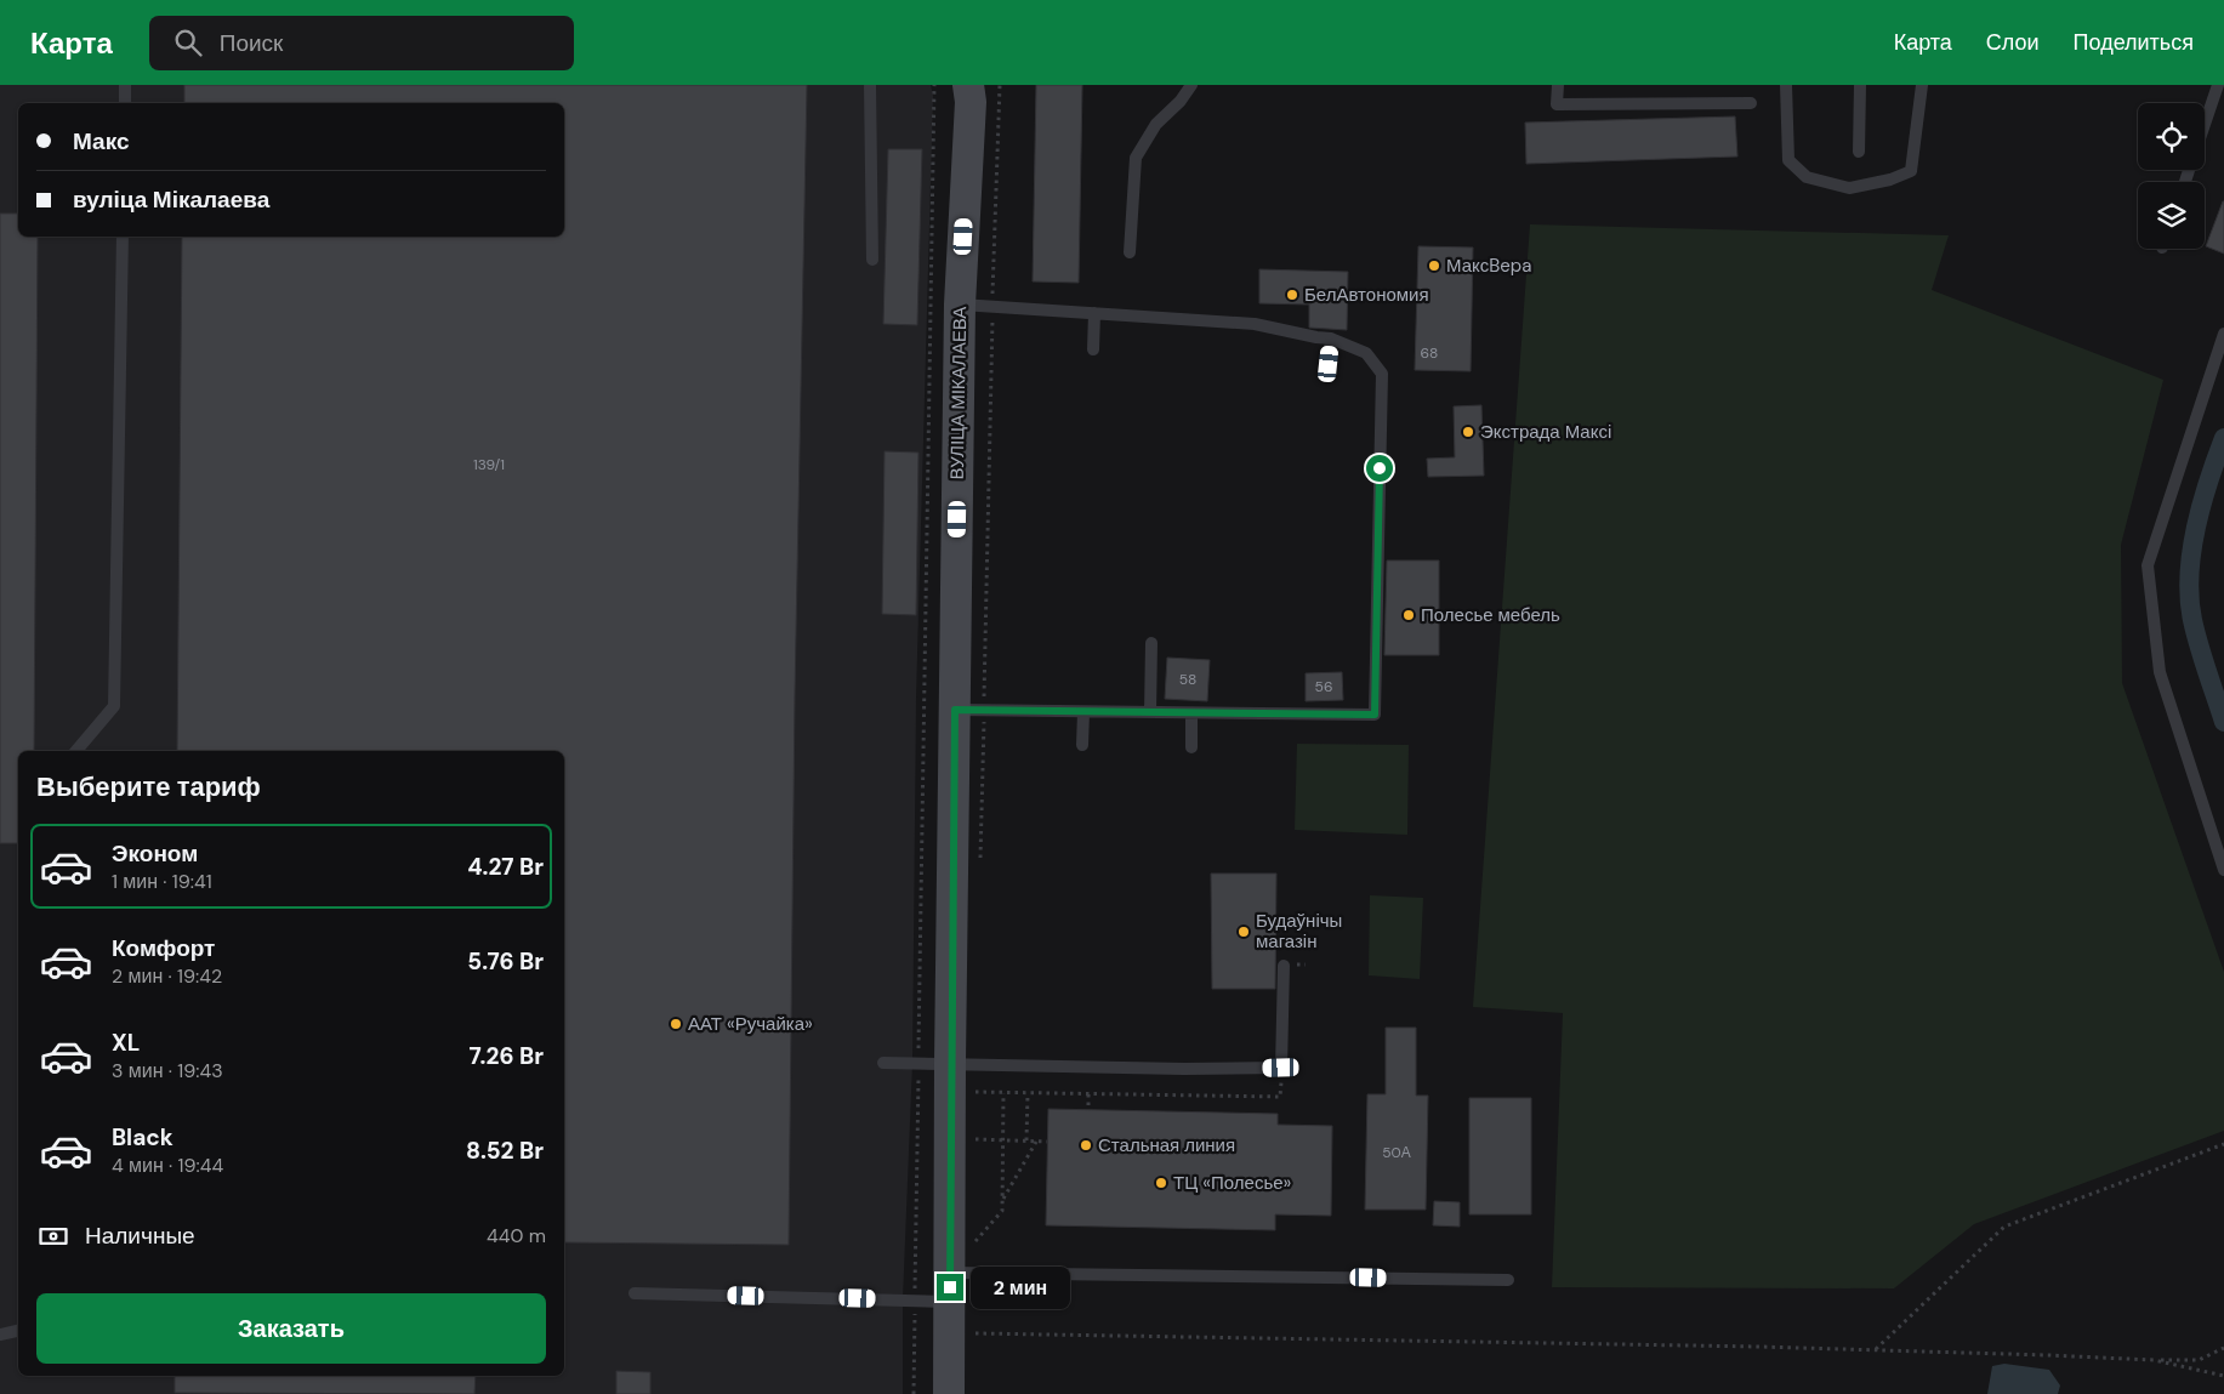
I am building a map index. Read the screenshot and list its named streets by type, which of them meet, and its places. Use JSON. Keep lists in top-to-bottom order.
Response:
{
  "streets": {
    "main road": ["ВУЛІЦА МІКАЛАЕВА"]
  },
  "places": [
    "МаксBepa",
    "БелАвтономия",
    "Экстрада Максі",
    "Полесье мебель",
    "Будаўнічы магазін",
    "ААТ «Ручайка»",
    "Стальная линия",
    "ТЦ «Полесье»"
  ],
  "house_numbers": [
    "68",
    "139/1",
    "58",
    "56",
    "50А"
  ],
  "page": {
    "header": "Карта",
    "search": "Поиск",
    "nav": ["Карта", "Слои", "Поделиться"],
    "banner": ["Макс", "вуліца Мікалаева"],
    "heading": "Выберите тариф",
    "list": [
      {
        "name": "Эконом",
        "note": "1 мин · 19:41",
        "value": "4.27 Br"
      },
      {
        "name": "Комфорт",
        "note": "2 мин · 19:42",
        "value": "5.76 Br"
      },
      {
        "name": "XL",
        "note": "3 мин · 19:43",
        "value": "7.26 Br"
      },
      {
        "name": "Black",
        "note": "4 мин · 19:44",
        "value": "8.52 Br"
      }
    ],
    "pay": ["Наличные", "440 m"],
    "bubble": "2 мин",
    "buttons": "Заказать"
  }
}
